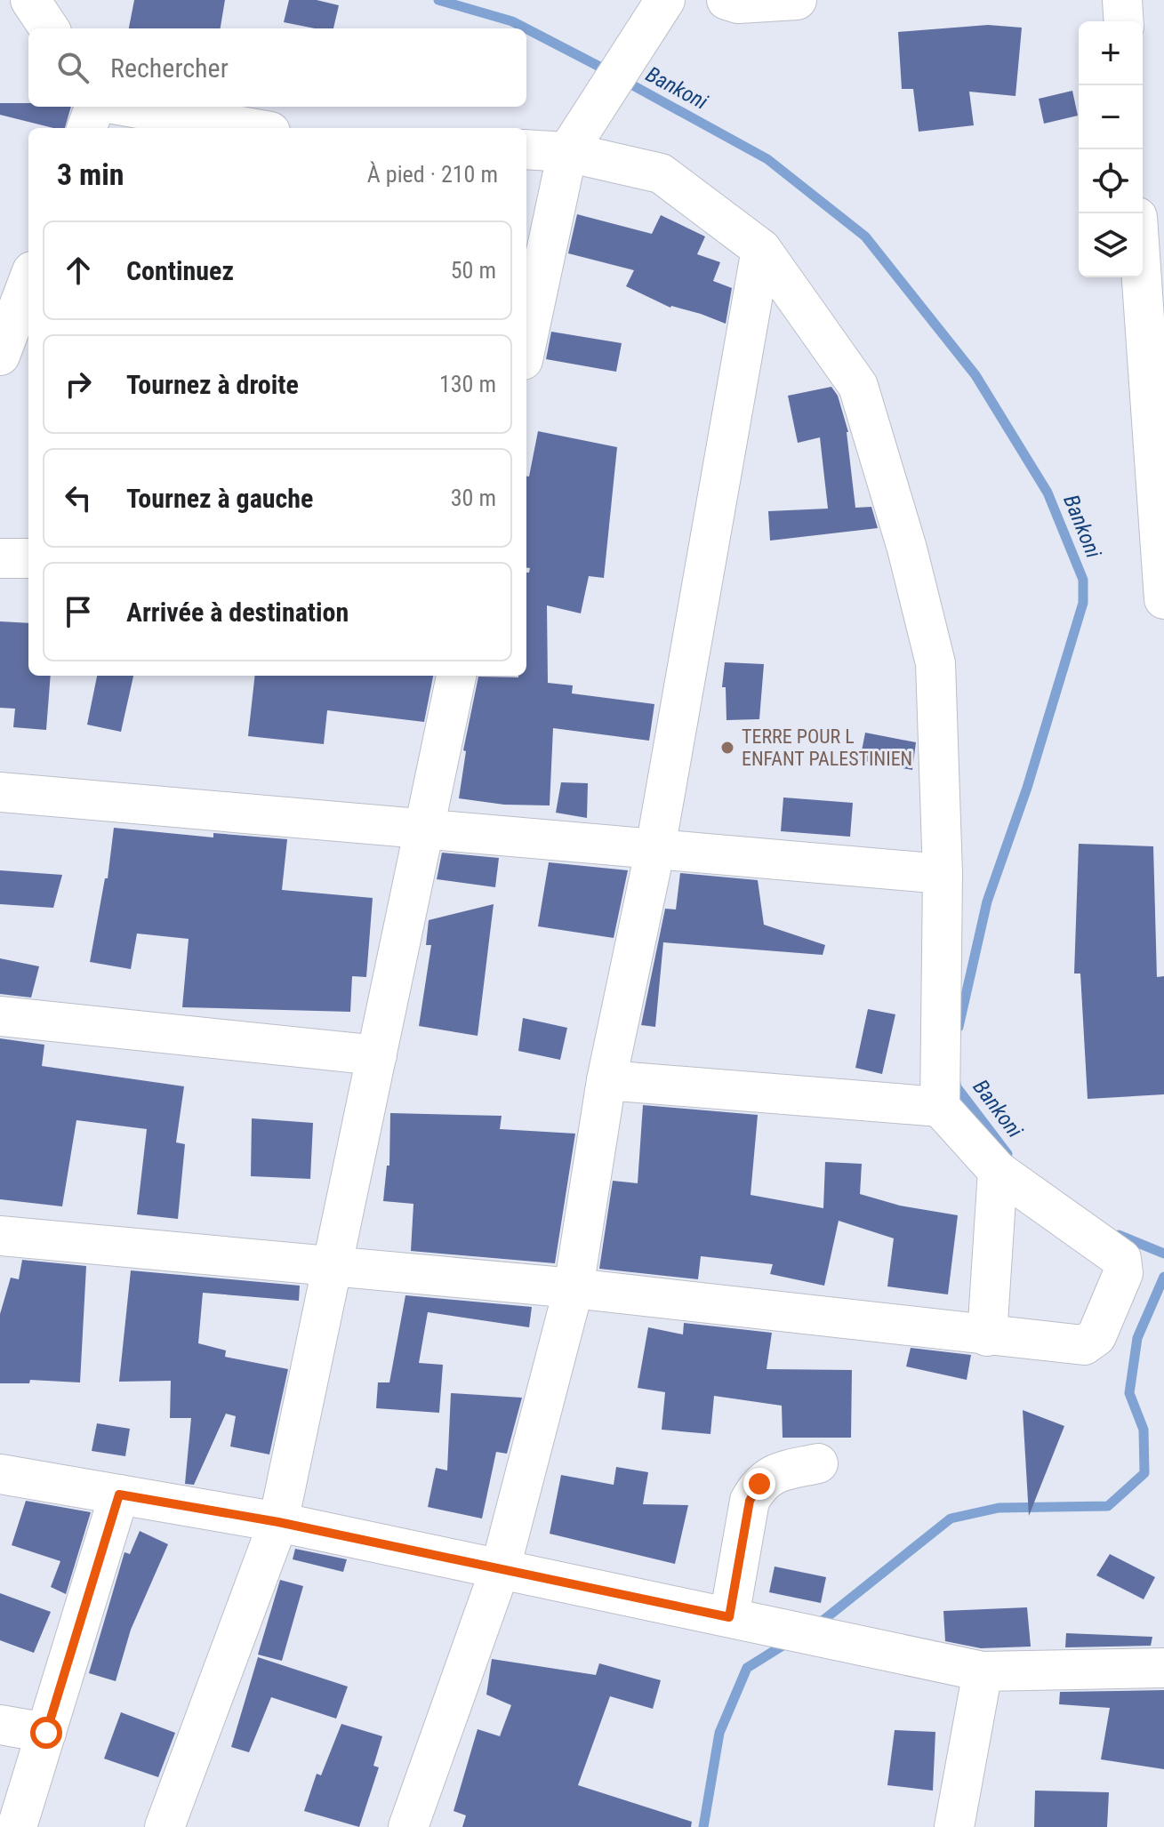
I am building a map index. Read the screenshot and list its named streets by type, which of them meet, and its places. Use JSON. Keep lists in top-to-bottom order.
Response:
{
  "water": ["Bankoni"],
  "places": ["TERRE POUR L ENFANT PALESTINIEN"],
  "page": {
    "map_buttons": ["+", "−"],
    "search": "Rechercher",
    "heading": ["3 min", "À pied · 210 m"],
    "list": [
      ["Continuez", "50 m"],
      ["Tournez à droite", "130 m"],
      ["Tournez à gauche", "30 m"],
      "Arrivée à destination"
    ]
  }
}
